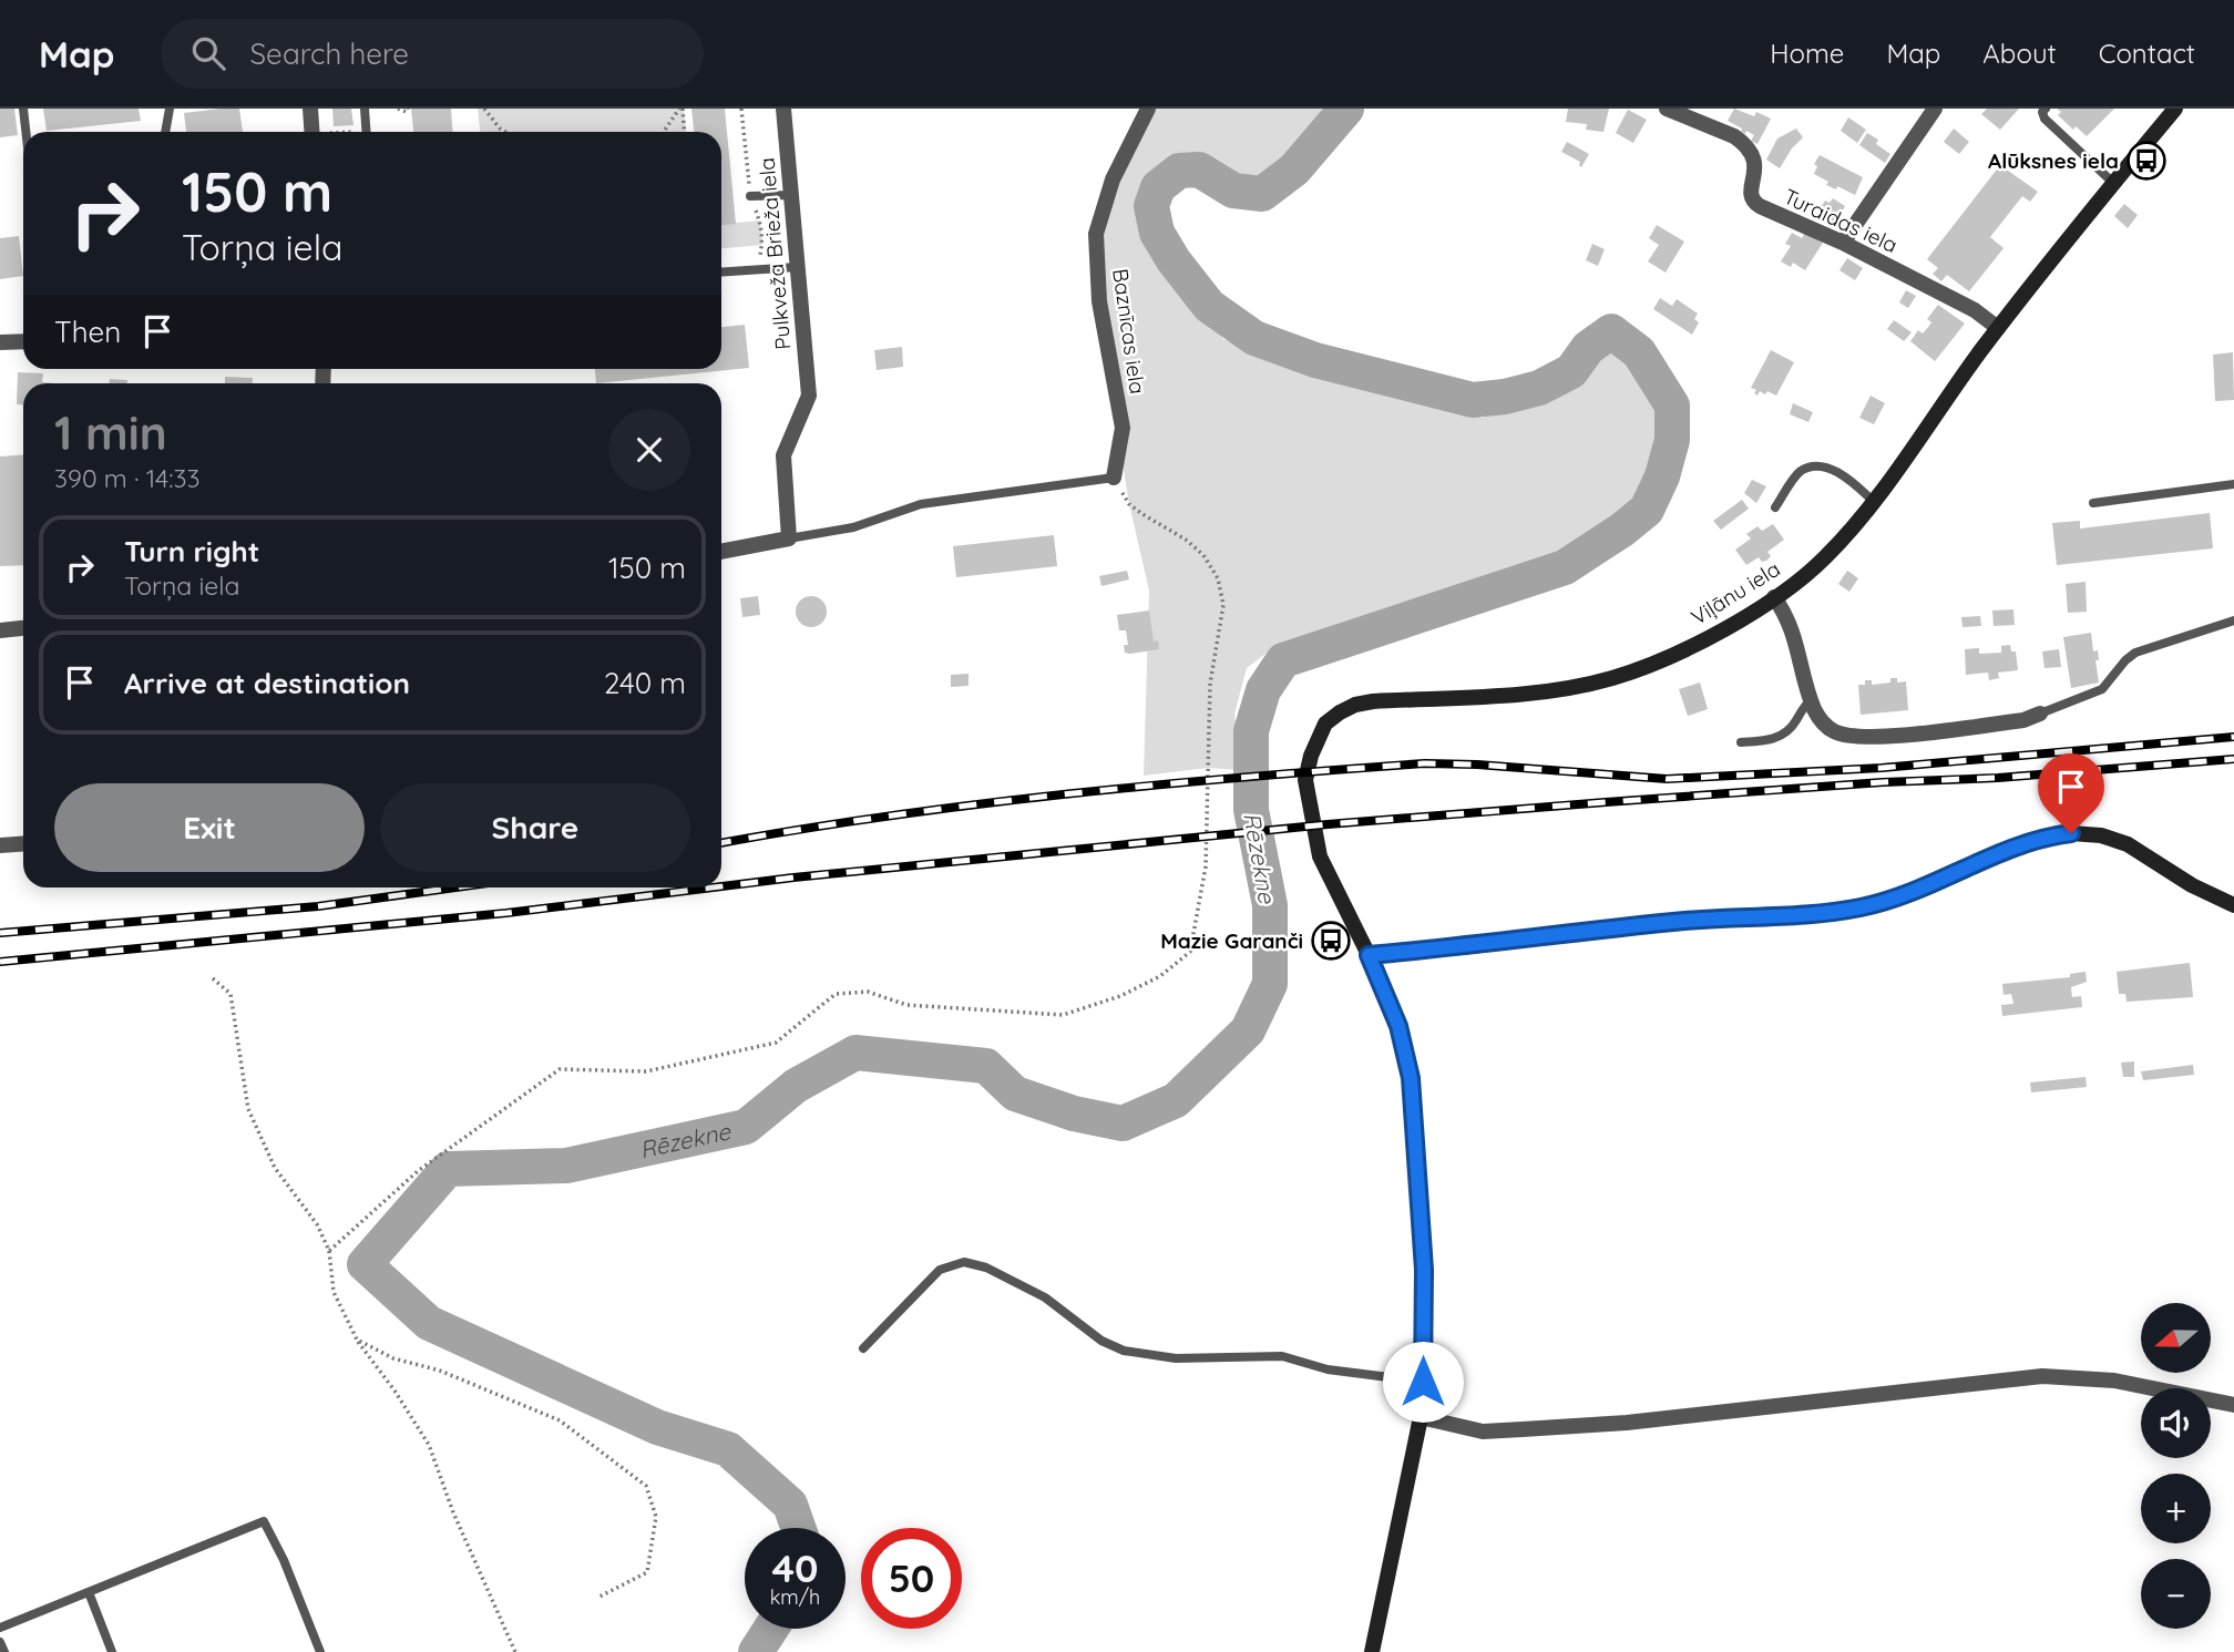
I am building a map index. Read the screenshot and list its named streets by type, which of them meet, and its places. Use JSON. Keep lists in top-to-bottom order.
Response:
{
  "streets": {
    "main road": ["Viļānu iela"],
    "street": ["Turaidas iela", "Pulkveža Brieža iela", "Baznīcas iela"]
  },
  "crossings": [
    ["Turaidas iela", "Viļānu iela"]
  ],
  "water": ["Rēzekne"],
  "places": {
    "bus stop": ["Alūksnes iela", "Mazie Garanči"]
  },
  "north": "left",
  "page": {
    "header": "Map",
    "search": "Search here",
    "nav": [
      "Home",
      "Map",
      "About",
      "Contact"
    ],
    "turn": ["150 m", "Torņa iela"],
    "then": "Then",
    "heading": ["1 min", "390 m · 14:33"],
    "list": [
      {
        "name": "Turn right",
        "note": "Torņa iela",
        "value": "150 m"
      },
      {
        "name": "Arrive at destination",
        "value": "240 m"
      }
    ],
    "buttons": ["Exit", "Share"],
    "map_buttons": ["+", "−"],
    "speed": "40 km/h",
    "limit": "50"
  }
}
